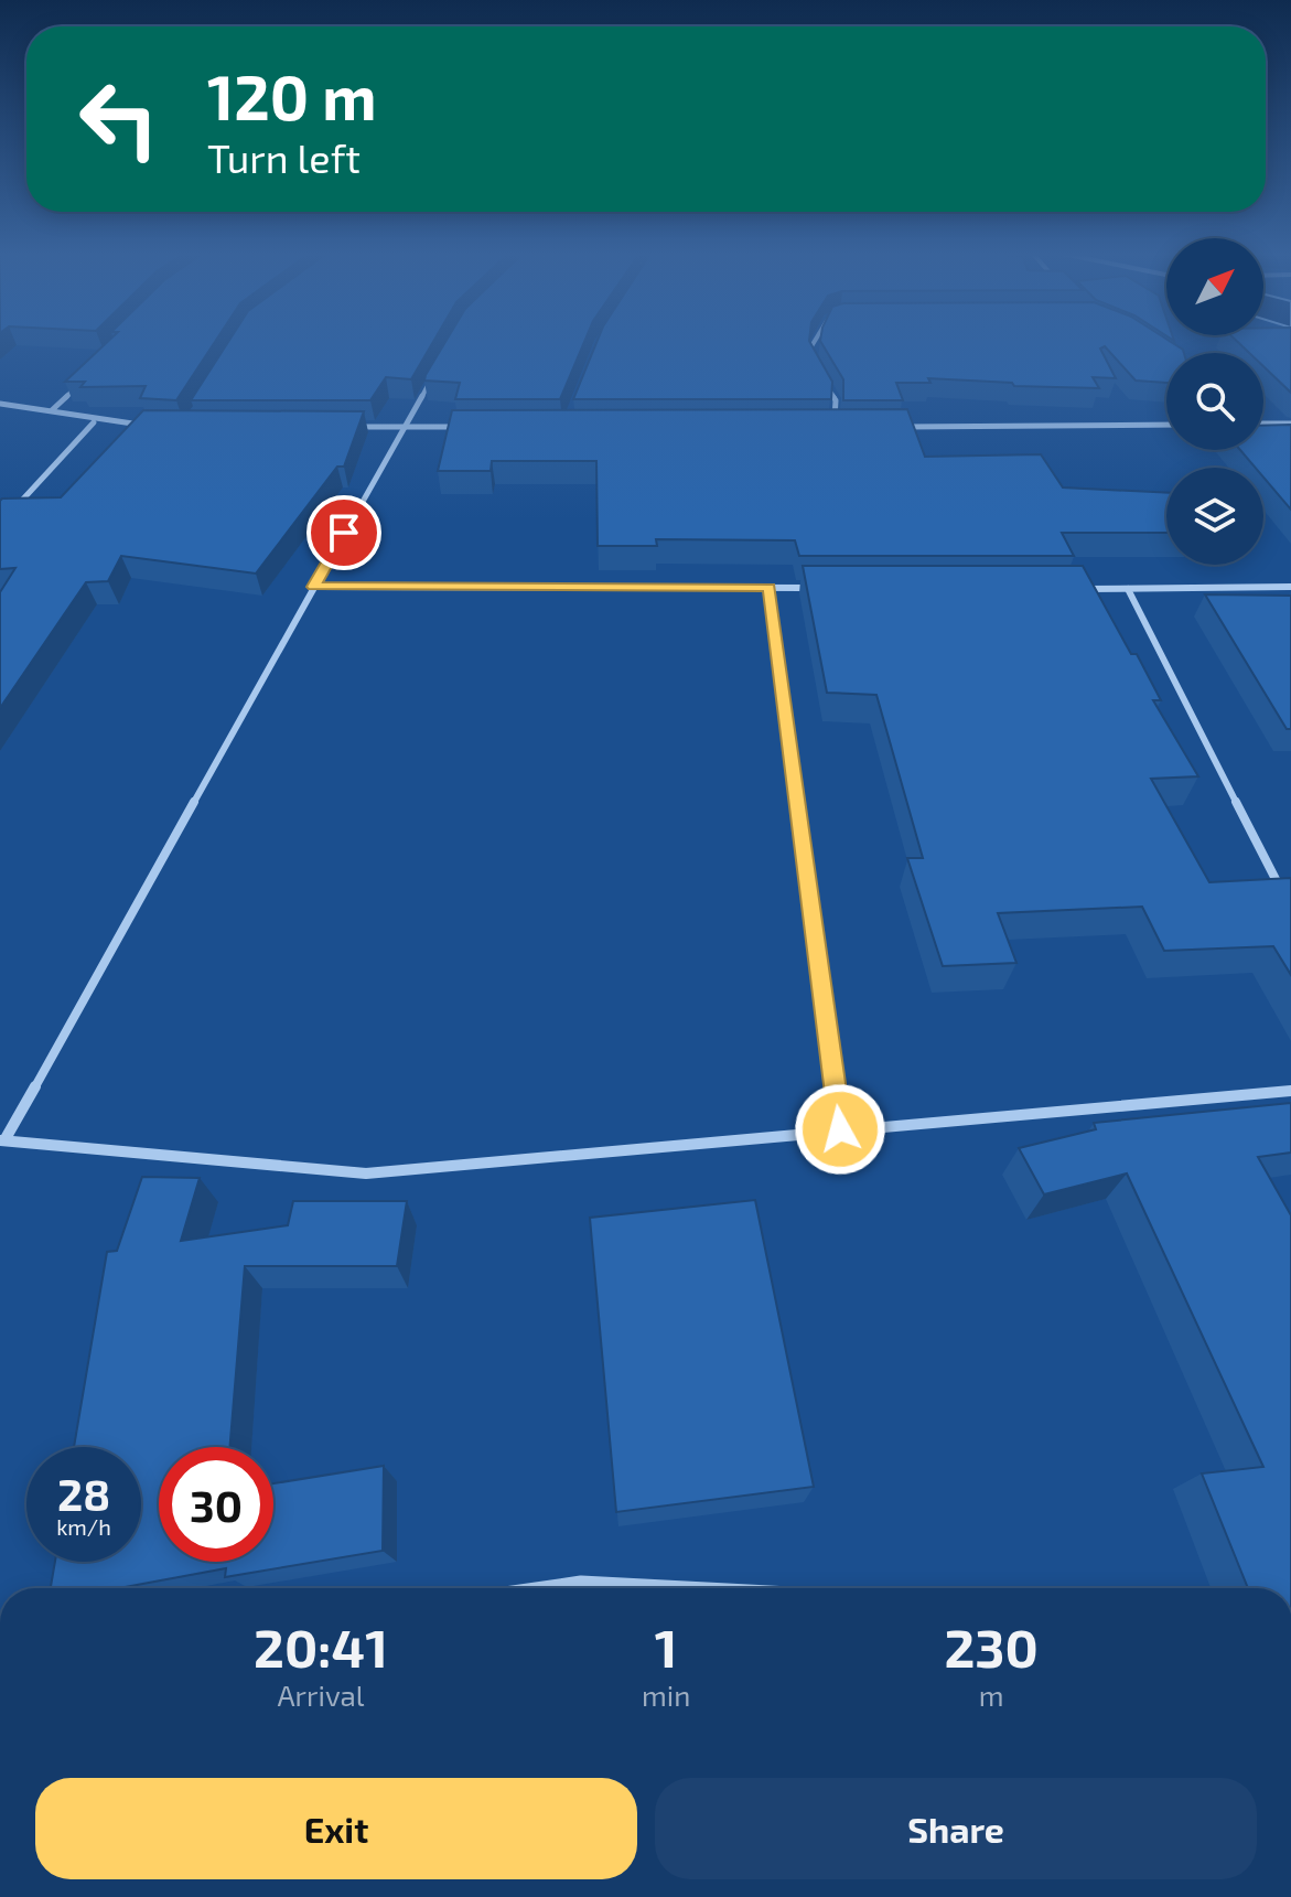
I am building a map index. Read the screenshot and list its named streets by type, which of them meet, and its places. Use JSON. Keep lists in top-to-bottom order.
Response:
{
  "north": "top right",
  "page": {
    "turn": ["120 m", "Turn left"],
    "speed": "28 km/h",
    "limit": "30",
    "eta": [
      "20:41",
      "Arrival",
      "1",
      "min",
      "230",
      "m"
    ],
    "buttons": ["Exit", "Share"]
  }
}
